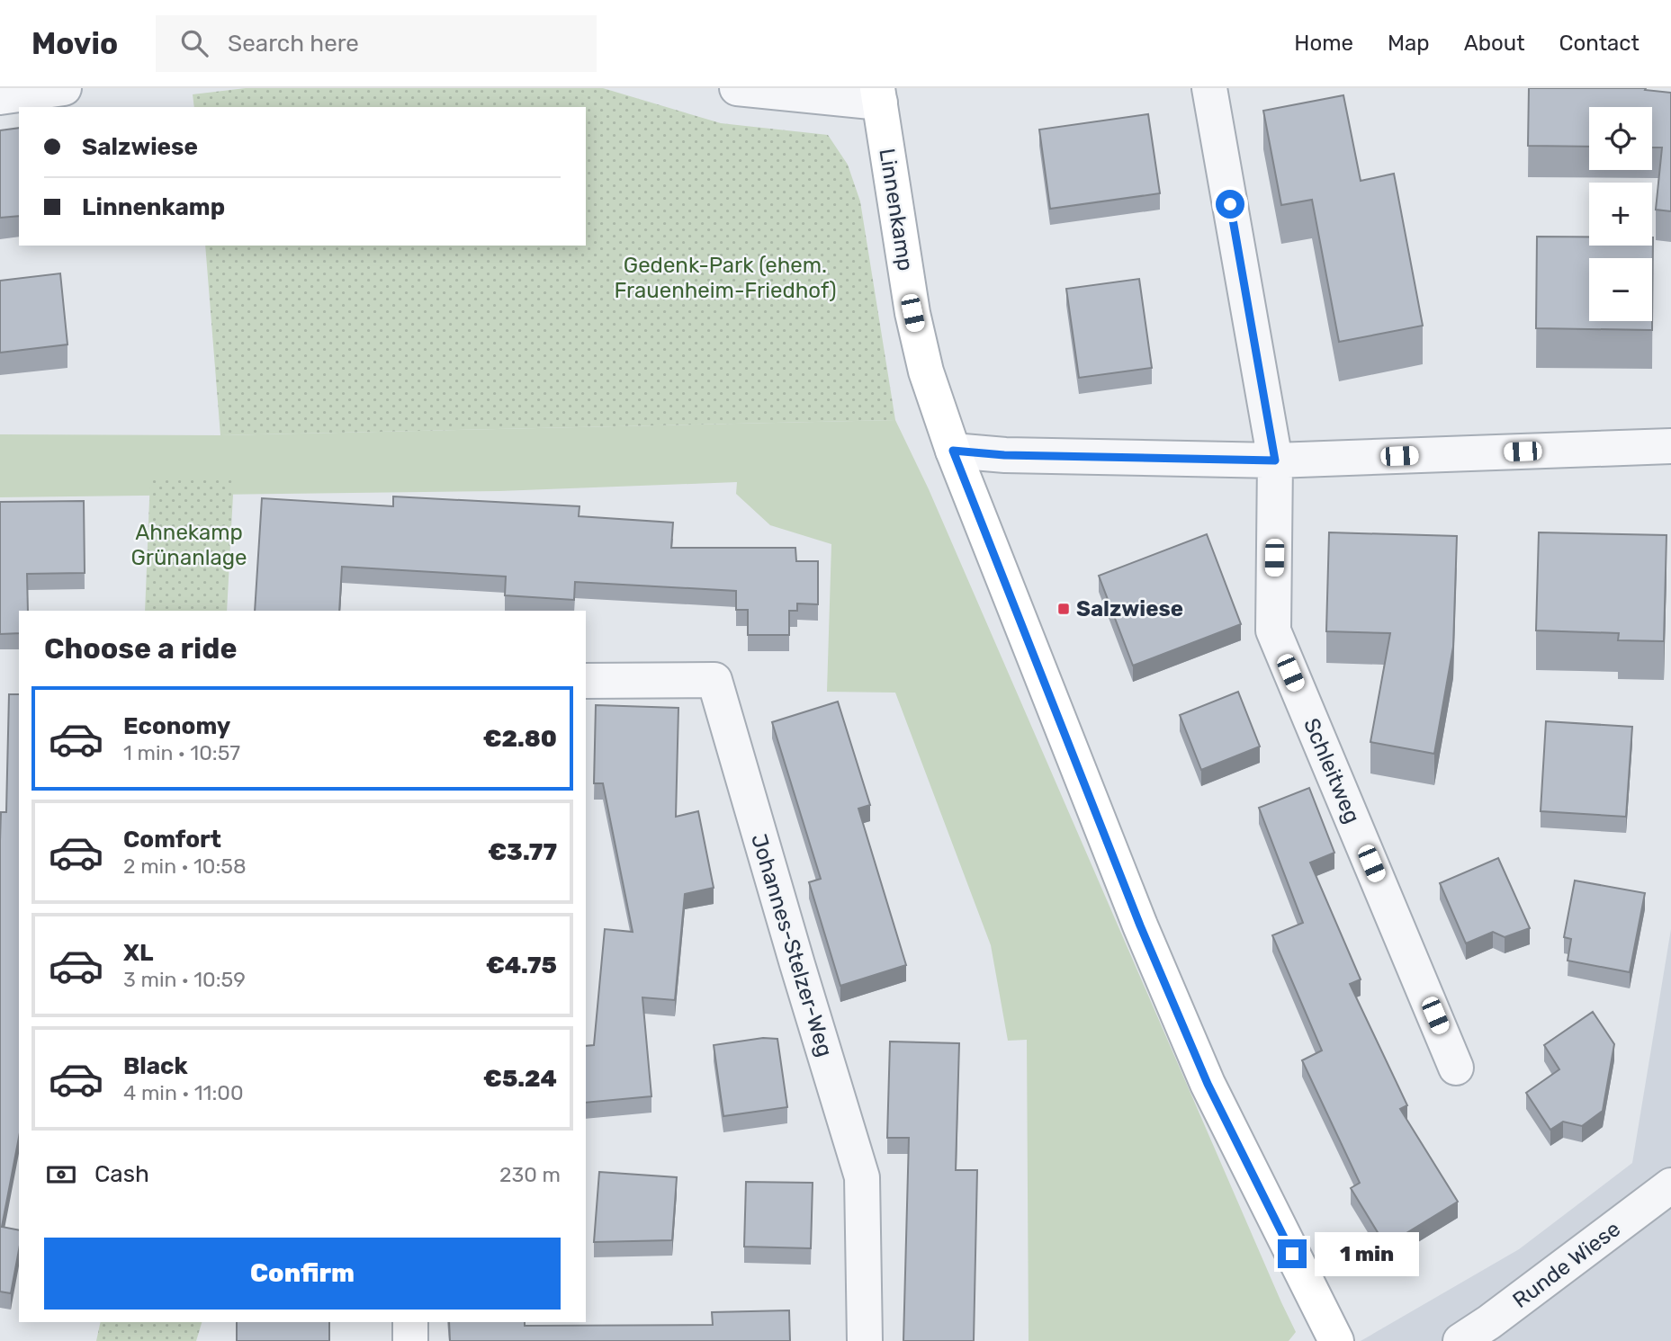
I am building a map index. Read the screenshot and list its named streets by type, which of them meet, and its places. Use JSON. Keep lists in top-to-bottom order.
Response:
{
  "streets": {
    "main road": ["Linnenkamp"],
    "street": ["Schleitweg", "Johannes-Stelzer-Weg", "Runde Wiese"]
  },
  "parks": ["Gedenk-Park (ehem. Frauenheim-Friedhof)", "Ahnekamp Grünanlage"],
  "places": {
    "transit": ["Salzwiese"]
  },
  "page": {
    "header": "Movio",
    "search": "Search here",
    "nav": [
      "Home",
      "Map",
      "About",
      "Contact"
    ],
    "map_buttons": ["+", "−"],
    "banner": ["Salzwiese", "Linnenkamp"],
    "heading": "Choose a ride",
    "list": [
      {
        "name": "Economy",
        "note": "1 min · 10:57",
        "value": "€2.80"
      },
      {
        "name": "Comfort",
        "note": "2 min · 10:58",
        "value": "€3.77"
      },
      {
        "name": "XL",
        "note": "3 min · 10:59",
        "value": "€4.75"
      },
      {
        "name": "Black",
        "note": "4 min · 11:00",
        "value": "€5.24"
      }
    ],
    "pay": ["Cash", "230 m"],
    "buttons": "Confirm",
    "bubble": "1 min"
  }
}
